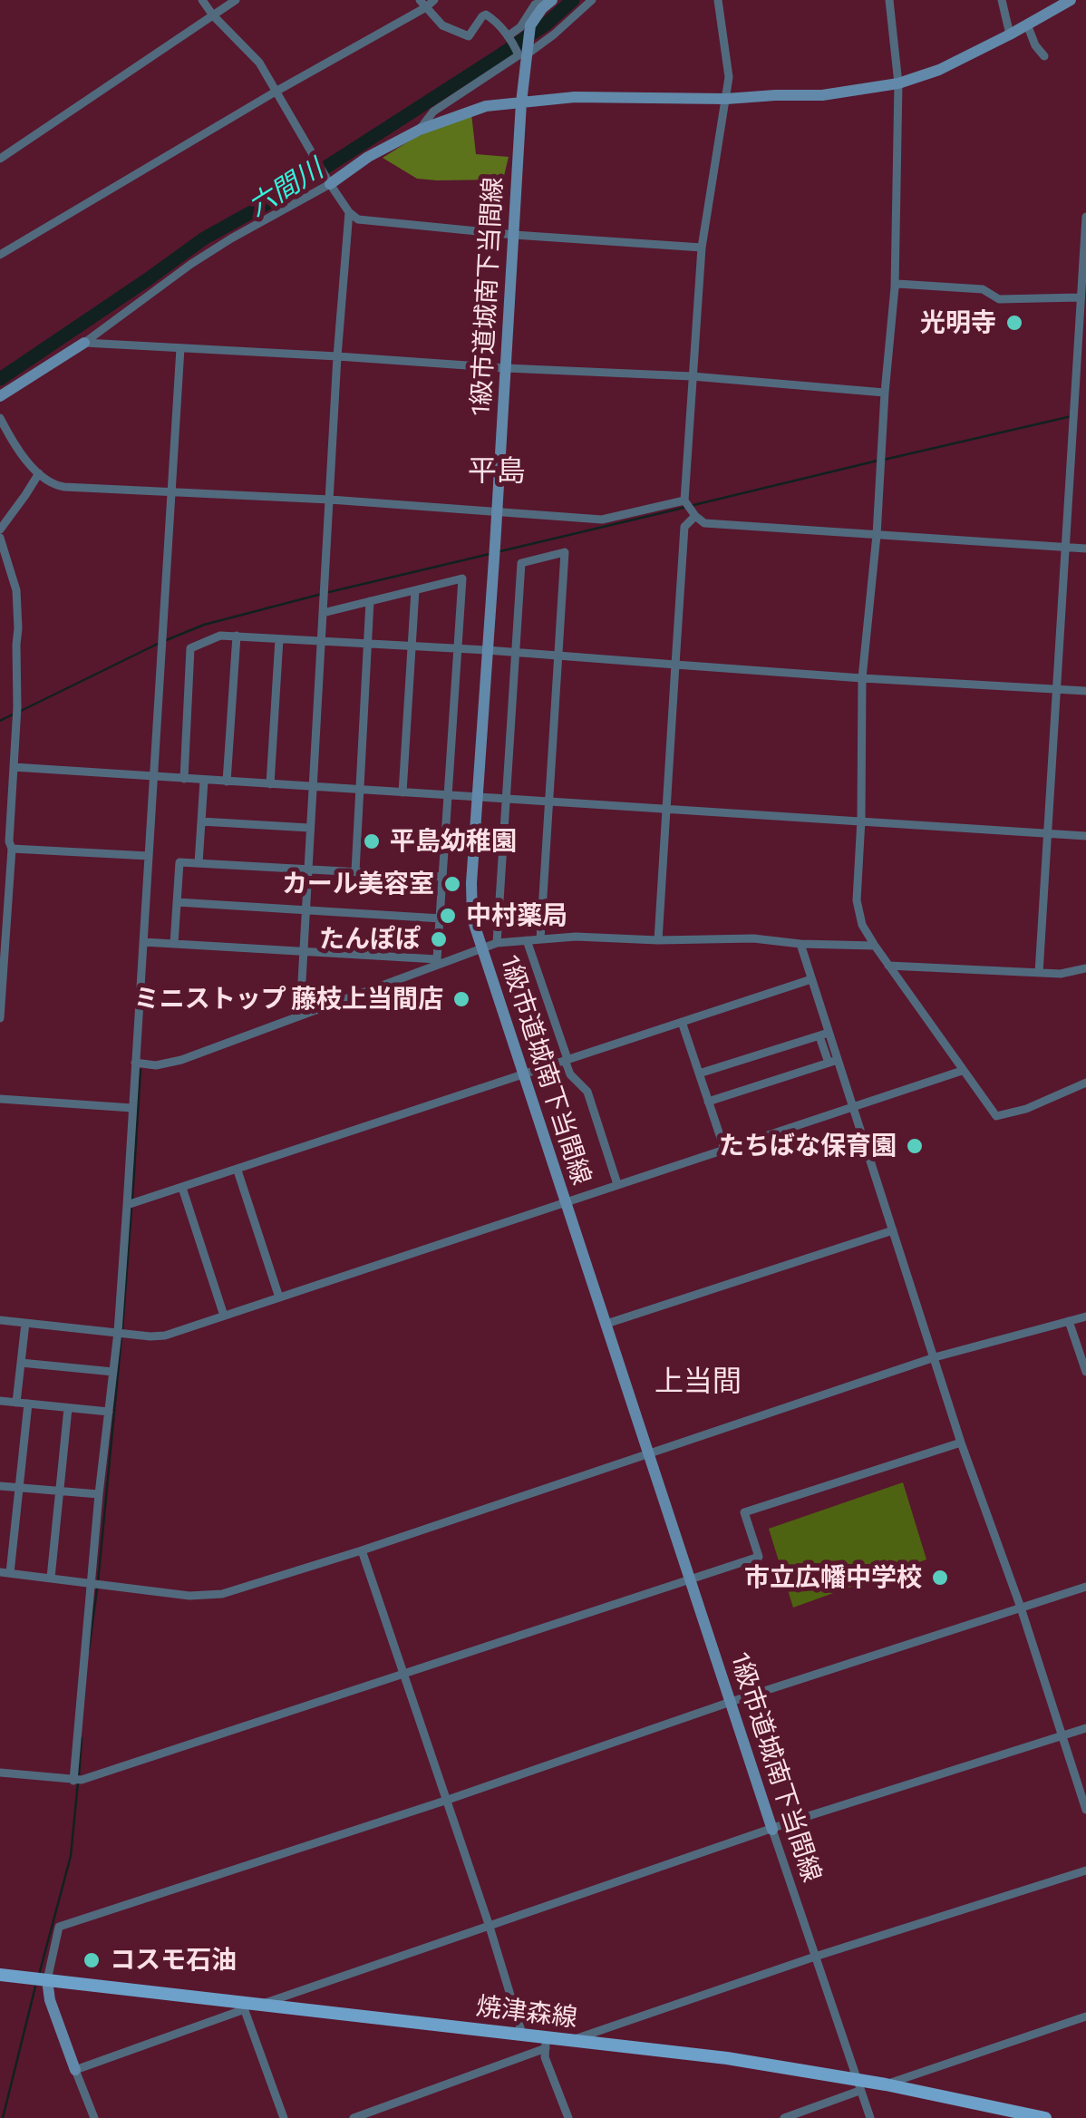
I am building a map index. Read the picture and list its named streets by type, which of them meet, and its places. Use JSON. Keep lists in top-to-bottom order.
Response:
{
  "streets": {
    "main road": ["焼津森線"],
    "street": ["1級市道城南下当間線"]
  },
  "crossings": [
    ["1級市道城南下当間線", "焼津森線"]
  ],
  "districts": ["平島", "上当間"],
  "water": ["六間川"],
  "places": [
    "光明寺",
    "平島幼稚園",
    "カール美容室",
    "中村薬局",
    "たんぽぽ",
    "ミニストップ 藤枝上当間店",
    "たちばな保育園",
    "市立広幡中学校",
    "コスモ石油"
  ]
}
